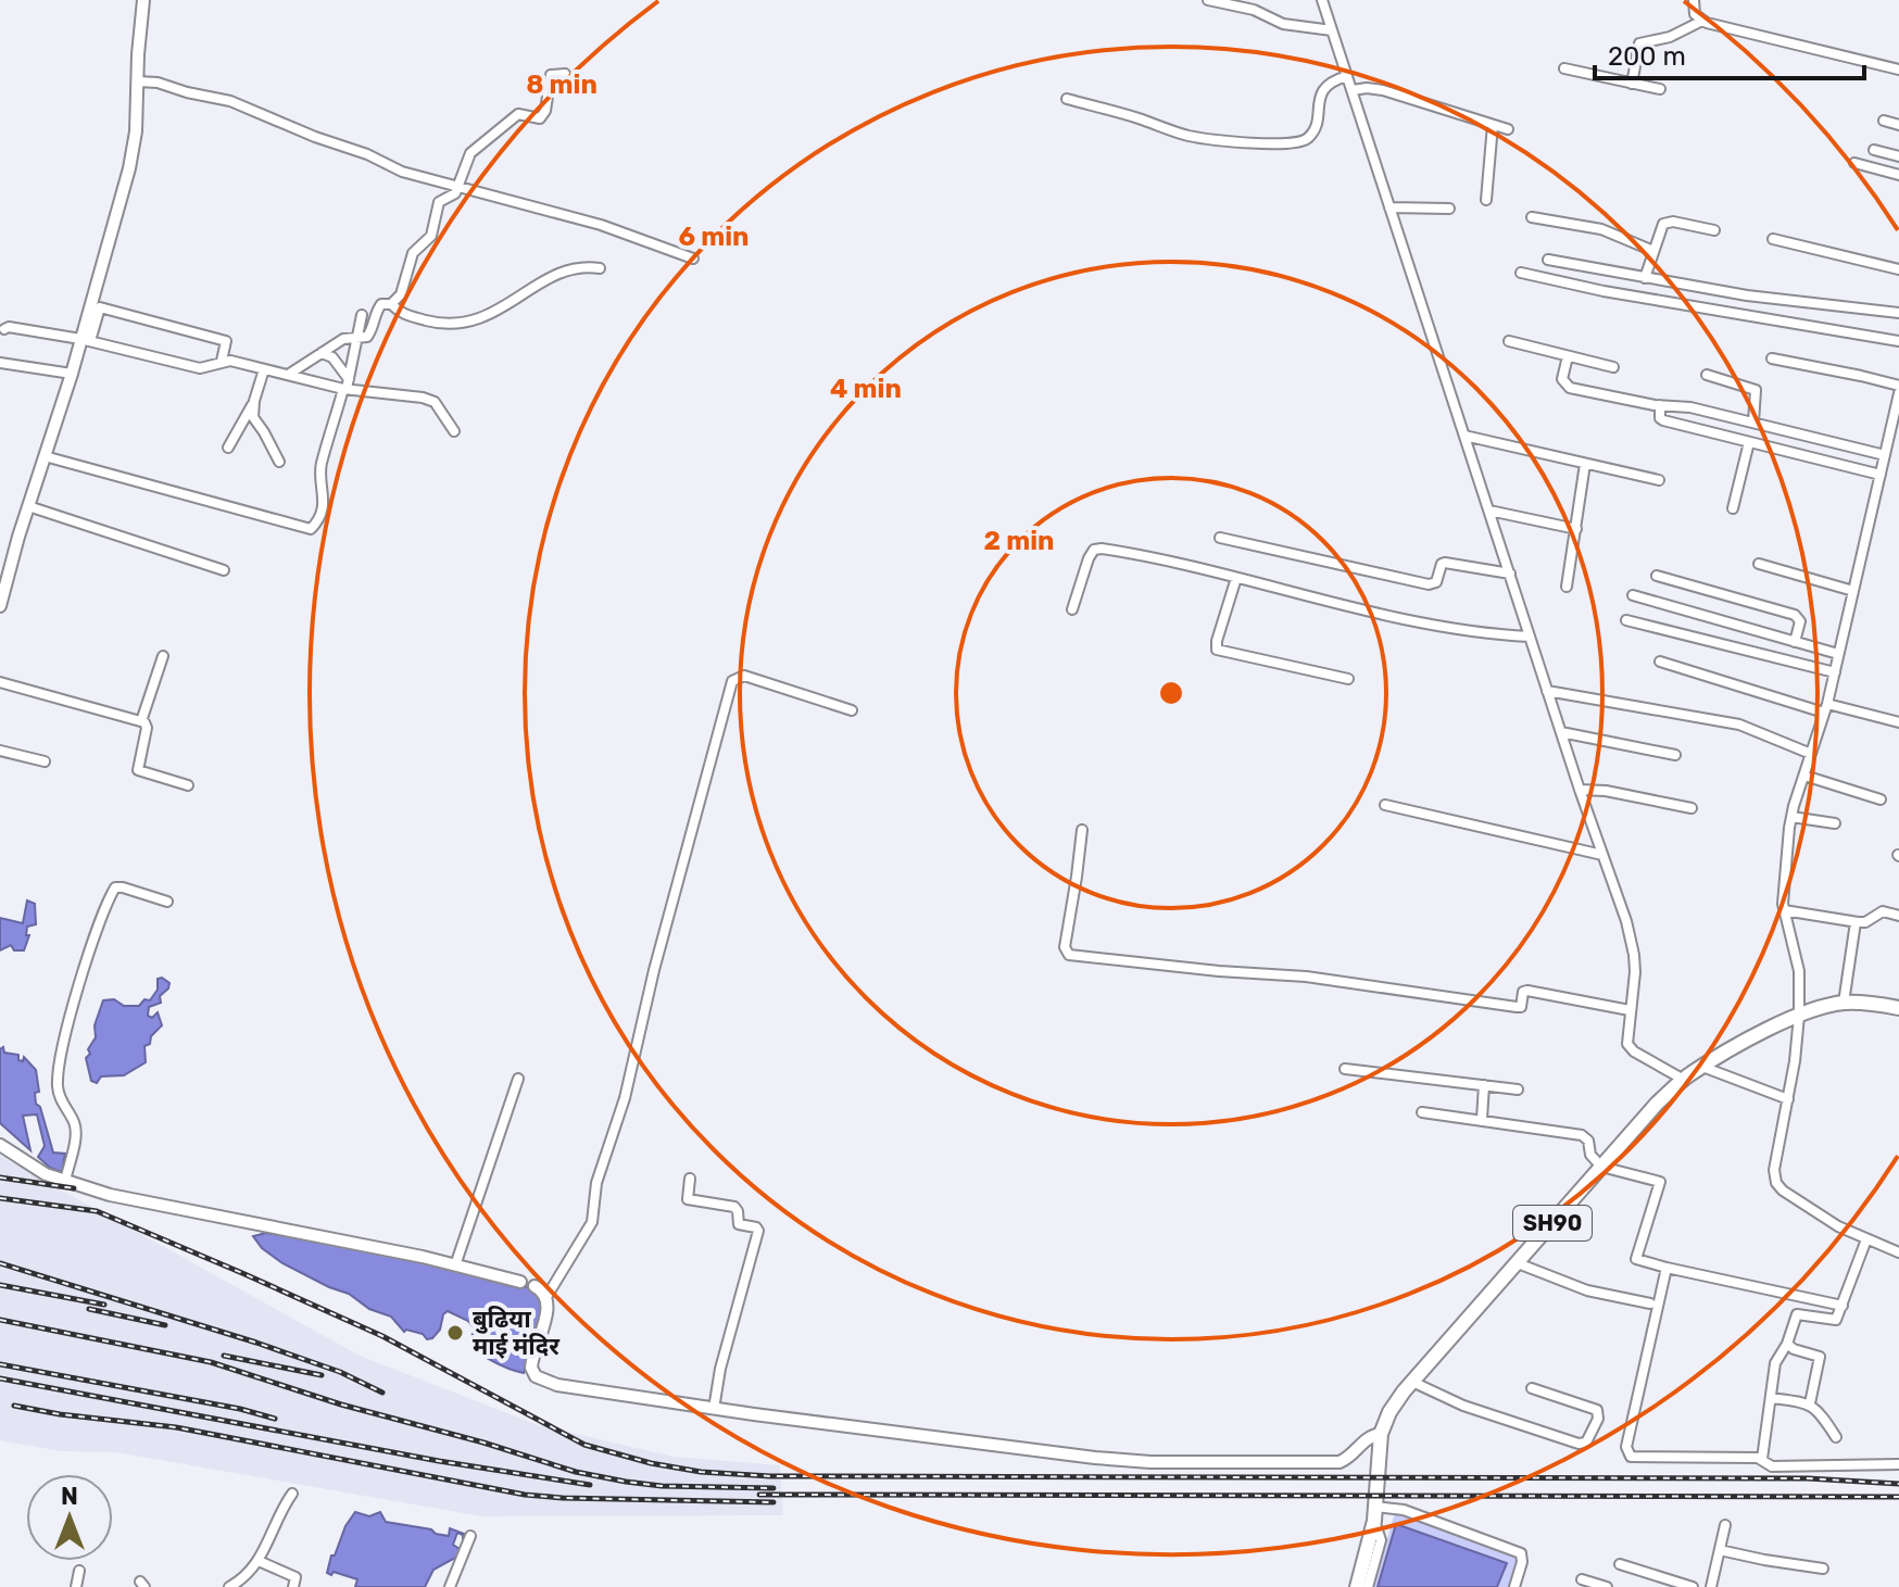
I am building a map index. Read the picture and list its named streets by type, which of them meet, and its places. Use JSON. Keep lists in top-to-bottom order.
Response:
{
  "streets": {
    "main road": ["SH90"]
  },
  "places": ["बुढ़िया माई मंदिर"],
  "scale_bar": "200 m",
  "north": "top",
  "rings": [
    "8 min",
    "6 min",
    "4 min",
    "2 min"
  ]
}
